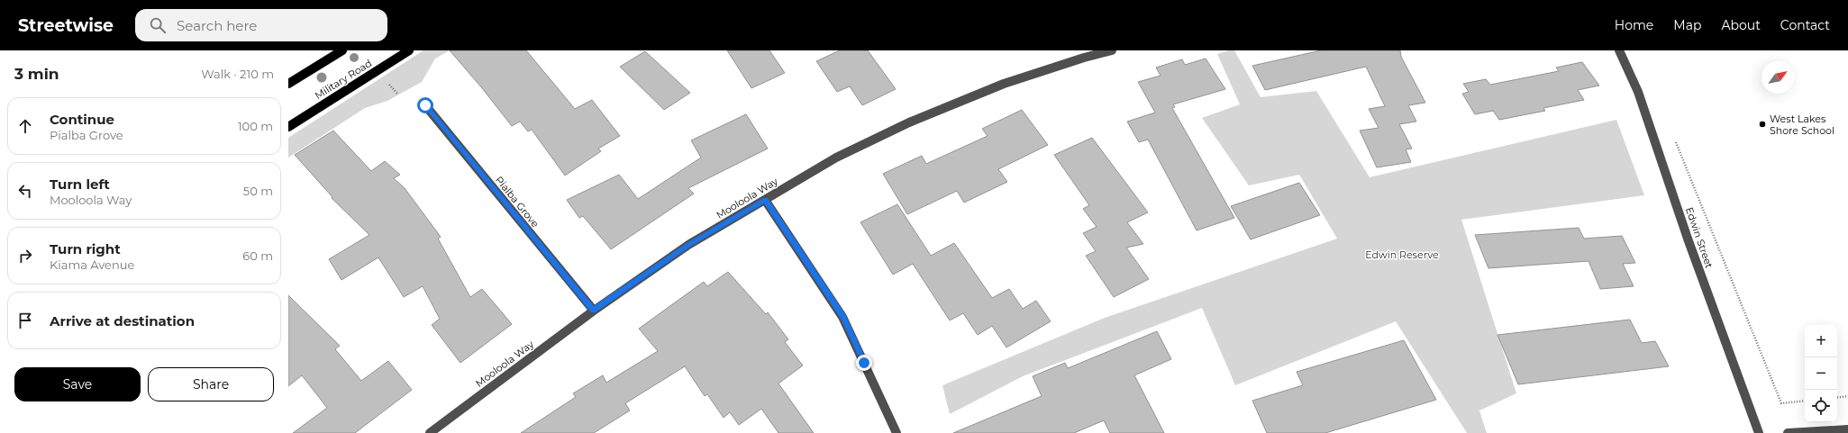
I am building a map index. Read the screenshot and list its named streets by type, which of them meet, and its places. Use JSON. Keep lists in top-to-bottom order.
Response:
{
  "streets": {
    "main road": ["Military Road"],
    "street": ["Mooloola Way", "Pialba Grove", "Edwin Street"]
  },
  "crossings": [
    ["Mooloola Way", "Pialba Grove"]
  ],
  "parks": ["Edwin Reserve"],
  "places": ["West Lakes Shore School"],
  "north": "top right",
  "page": {
    "header": "Streetwise",
    "search": "Search here",
    "nav": [
      "Home",
      "Map",
      "About",
      "Contact"
    ],
    "heading": ["3 min", "Walk · 210 m"],
    "list": [
      ["Continue", "Pialba Grove", "100 m"],
      ["Turn left", "Mooloola Way", "50 m"],
      ["Turn right", "Kiama Avenue", "60 m"],
      "Arrive at destination"
    ],
    "map_buttons": ["+", "−"],
    "buttons": ["Save", "Share"]
  }
}
